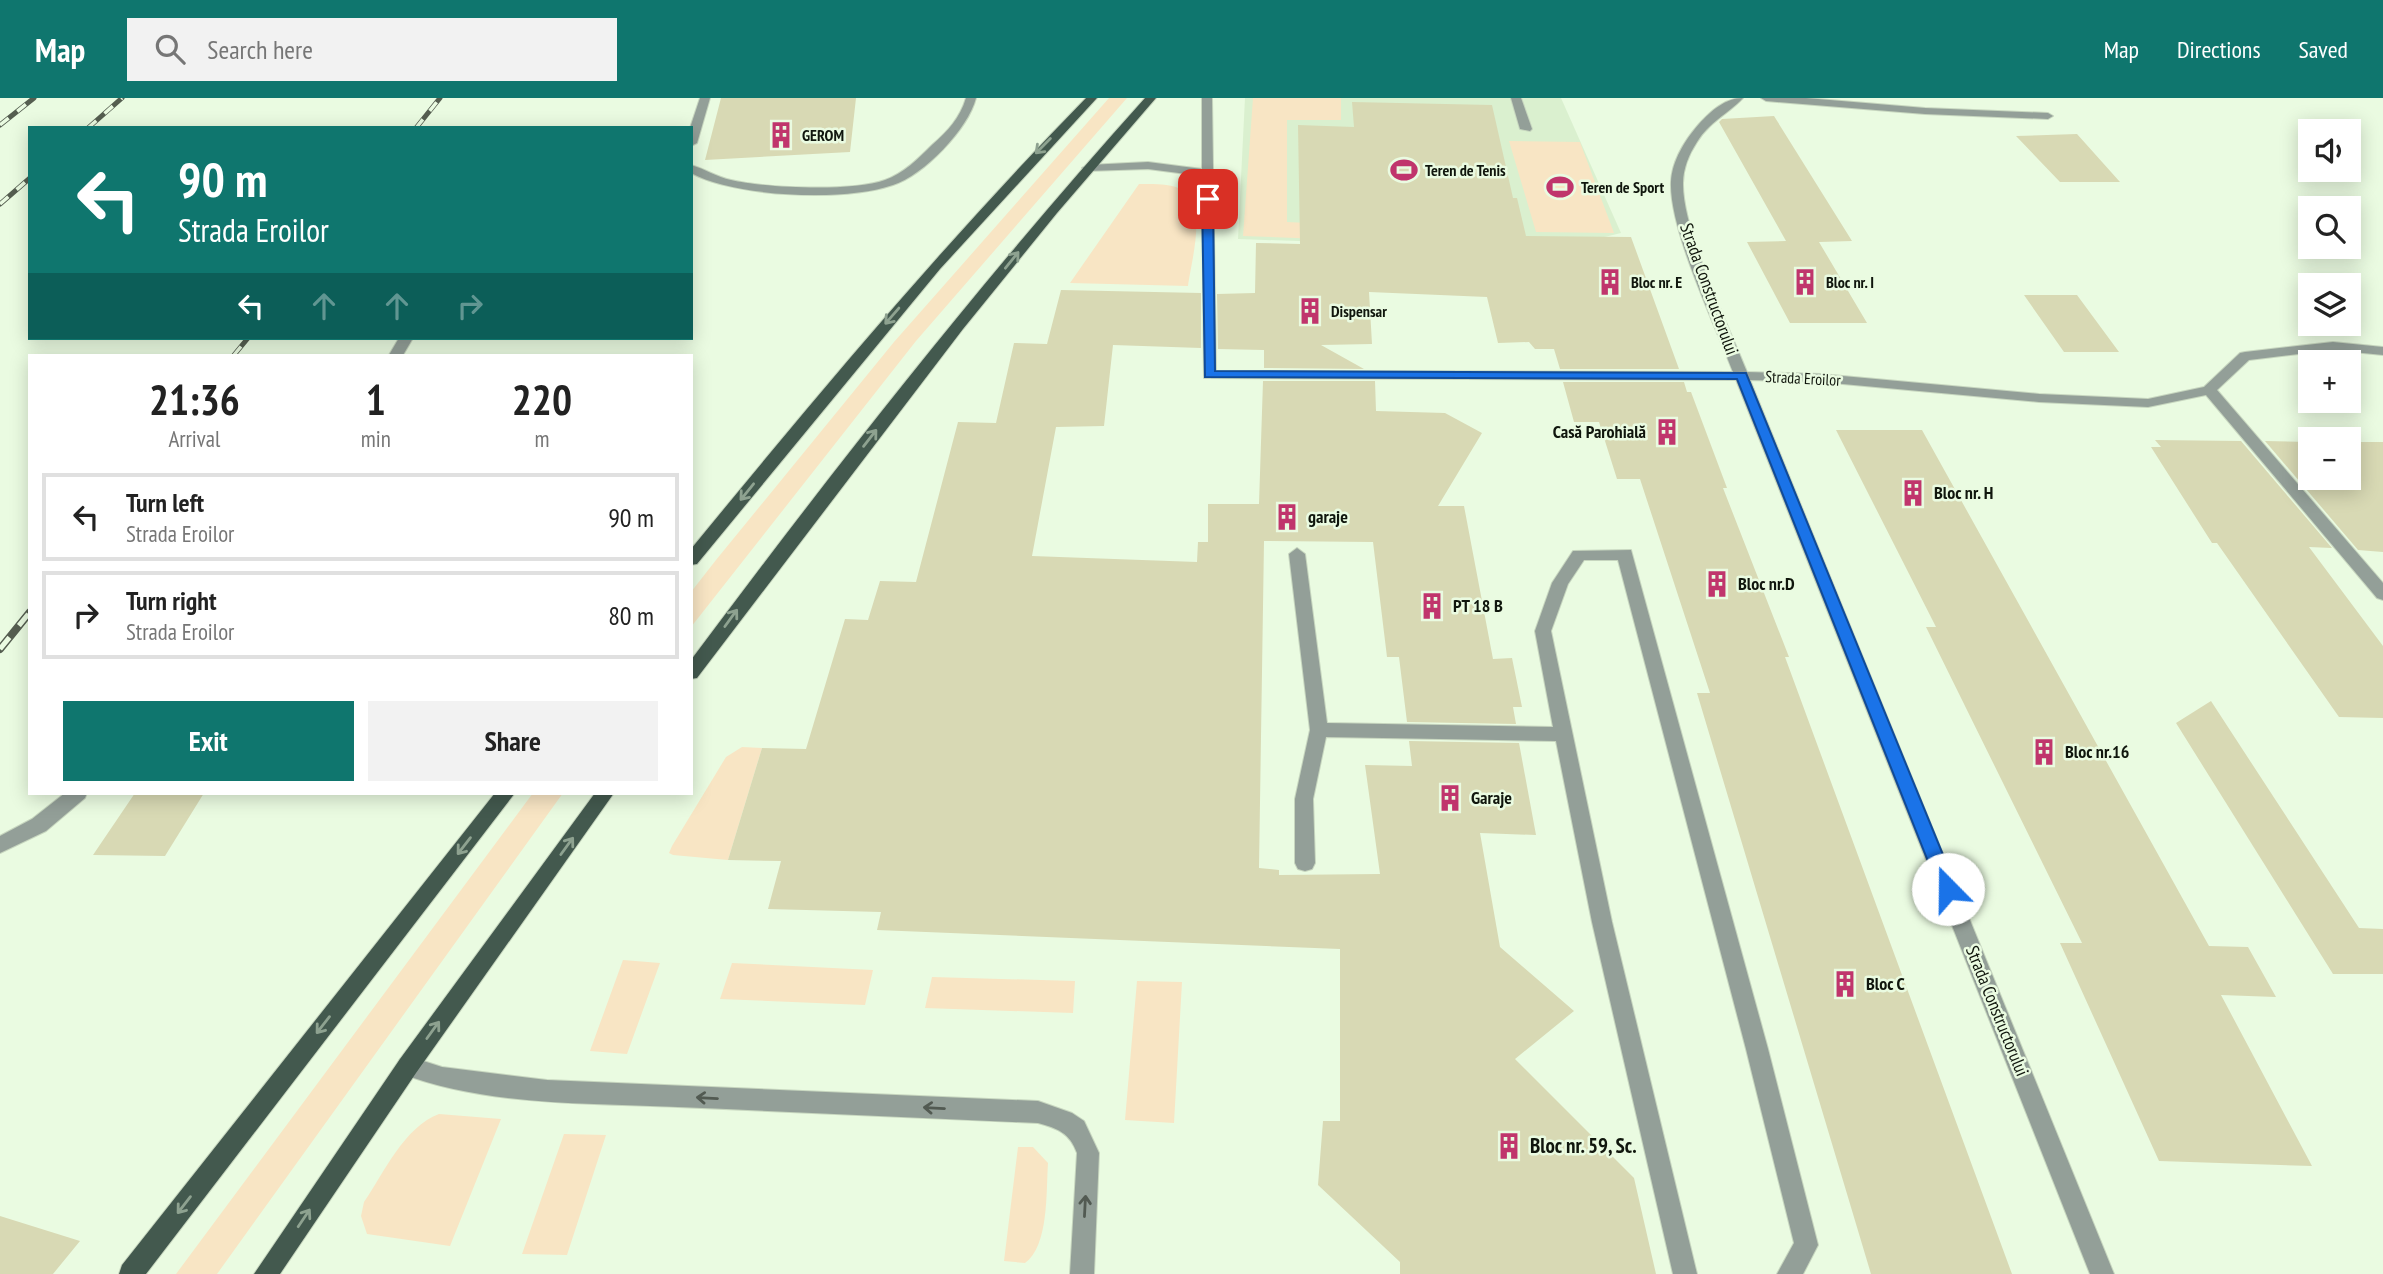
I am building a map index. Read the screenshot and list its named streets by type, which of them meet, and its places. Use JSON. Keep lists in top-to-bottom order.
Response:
{
  "streets": {
    "street": ["Strada Constructorului", "Strada Eroilor"]
  },
  "crossings": [
    ["Strada Constructorului", "Strada Eroilor"]
  ],
  "places": {
    "building": [
      "GEROM",
      "Bloc nr. E",
      "Bloc nr. I",
      "Dispensar",
      "Casă Parohială",
      "Bloc nr. H",
      "garaje",
      "Bloc nr.D",
      "PT 18 B",
      "Bloc nr.16",
      "Garaje",
      "Bloc C",
      "Bloc nr. 59, Sc."
    ],
    "sports": ["Teren de Tenis", "Teren de Sport"]
  },
  "page": {
    "header": "Map",
    "search": "Search here",
    "nav": ["Map", "Directions", "Saved"],
    "map_buttons": ["+", "−"],
    "turn": ["90 m", "Strada Eroilor"],
    "eta": [
      "21:36",
      "Arrival",
      "1",
      "min",
      "220",
      "m"
    ],
    "list": [
      {
        "name": "Turn left",
        "note": "Strada Eroilor",
        "value": "90 m"
      },
      {
        "name": "Turn right",
        "note": "Strada Eroilor",
        "value": "80 m"
      }
    ],
    "buttons": ["Exit", "Share"]
  }
}
